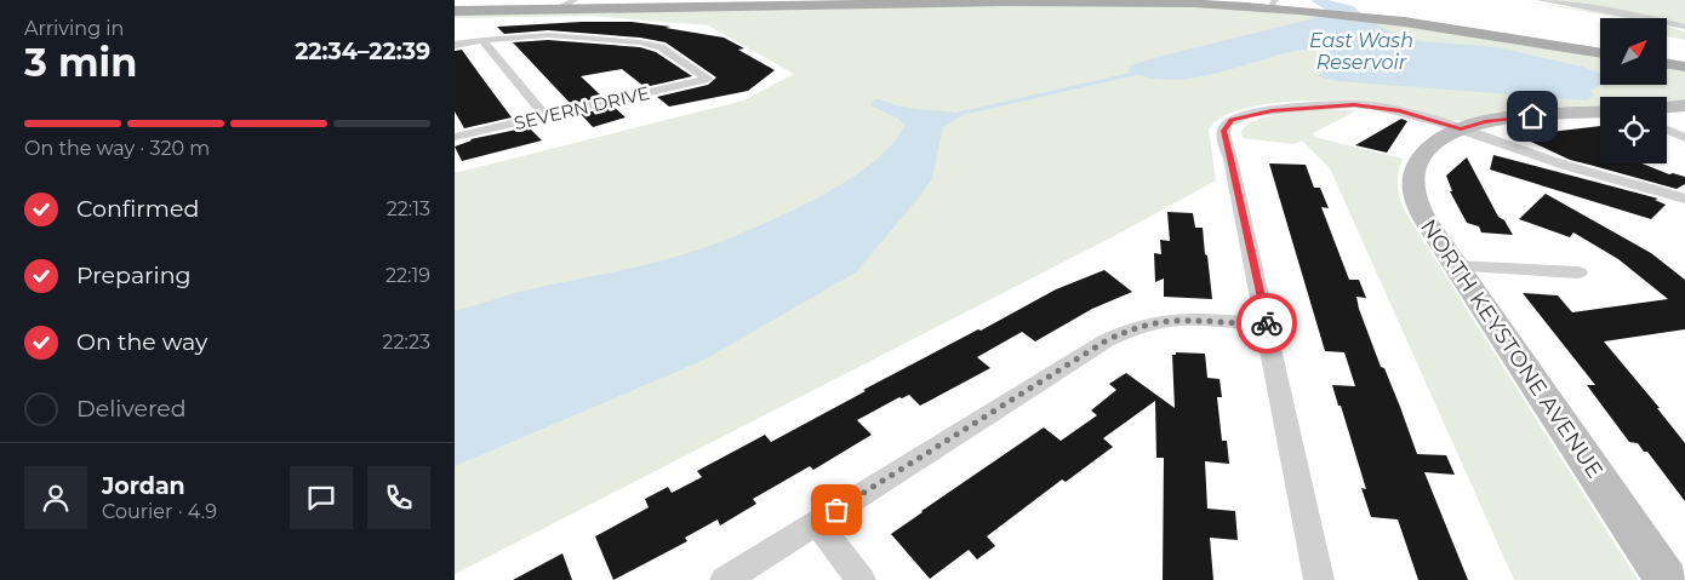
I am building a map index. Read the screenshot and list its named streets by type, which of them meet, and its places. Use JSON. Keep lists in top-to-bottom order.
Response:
{
  "streets": {
    "street": ["SEVERN DRIVE", "NORTH KEYSTONE AVENUE"]
  },
  "water": ["East Wash Reservoir"],
  "north": "top right",
  "page": {
    "heading": ["3 min", "Arriving in", "22:34–22:39"],
    "panel": ["Jordan", "Courier · 4.9"],
    "bar": "On the way · 320 m",
    "list": [
      ["Confirmed", "22:13"],
      ["Preparing", "22:19"],
      ["On the way", "22:23"],
      "Delivered"
    ]
  }
}
